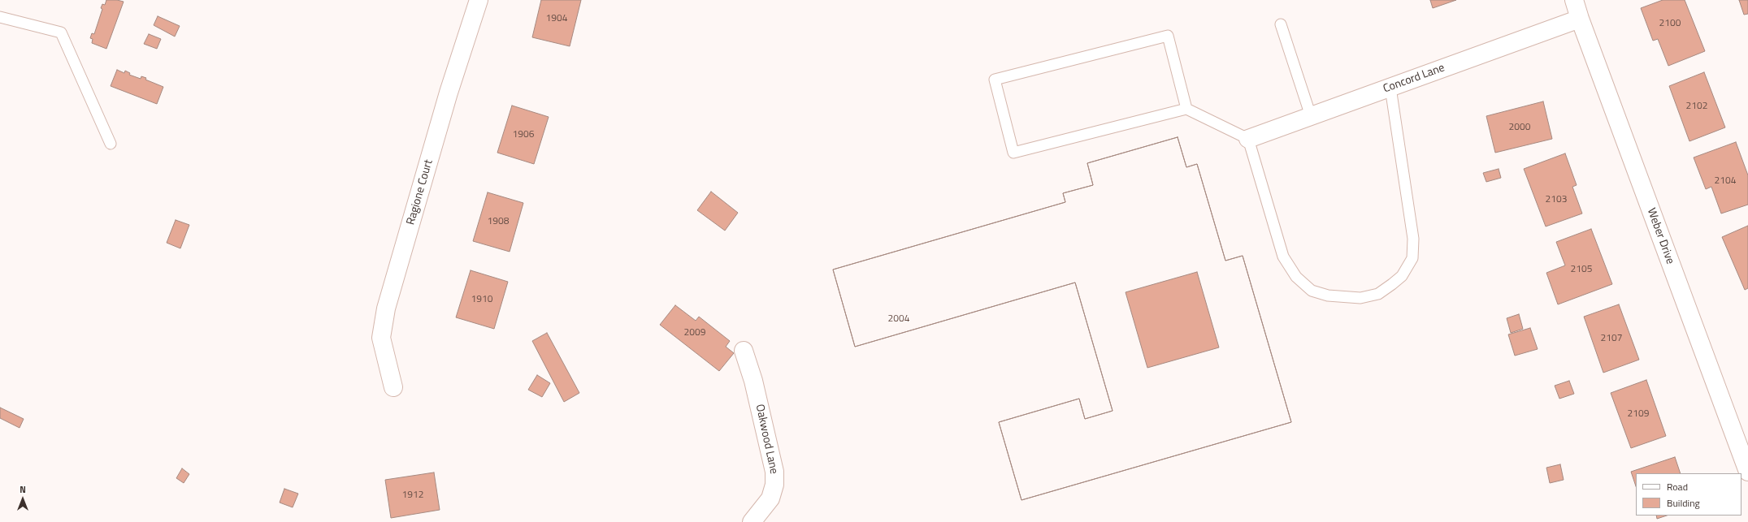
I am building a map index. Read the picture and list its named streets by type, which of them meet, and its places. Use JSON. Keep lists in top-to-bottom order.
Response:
{
  "streets": {
    "street": [
      "Concord Lane",
      "Ragione Court",
      "Weber Drive",
      "Oakwood Lane"
    ]
  },
  "crossings": [
    ["Concord Lane", "Weber Drive"]
  ],
  "house_numbers": [
    "1904",
    "2100",
    "2102",
    "2000",
    "1906",
    "2104",
    "2103",
    "1908",
    "2105",
    "1910",
    "2004",
    "2009",
    "2107",
    "2109",
    "1912"
  ],
  "legend": ["Road", "Building"],
  "north": "top"
}
